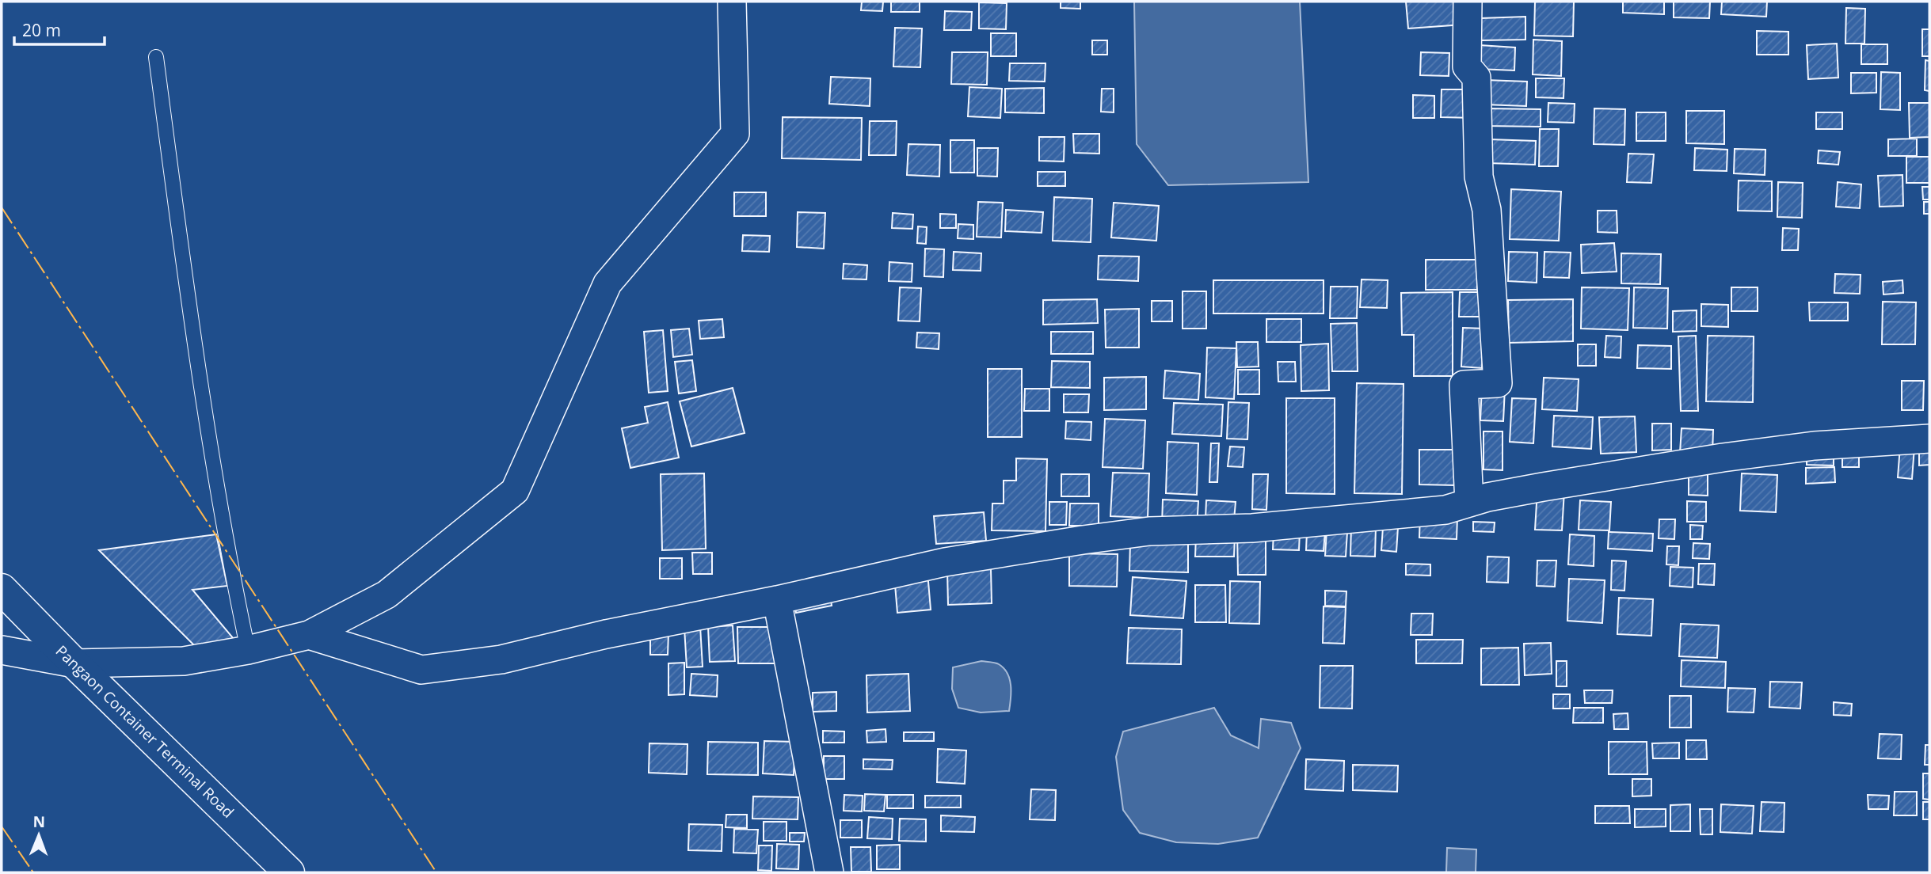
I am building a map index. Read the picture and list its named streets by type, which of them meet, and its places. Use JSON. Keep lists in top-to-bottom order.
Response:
{
  "streets": {
    "highway": ["Pangaon Container Terminal Road"]
  },
  "scale_bar": "20 m",
  "north": "top"
}
